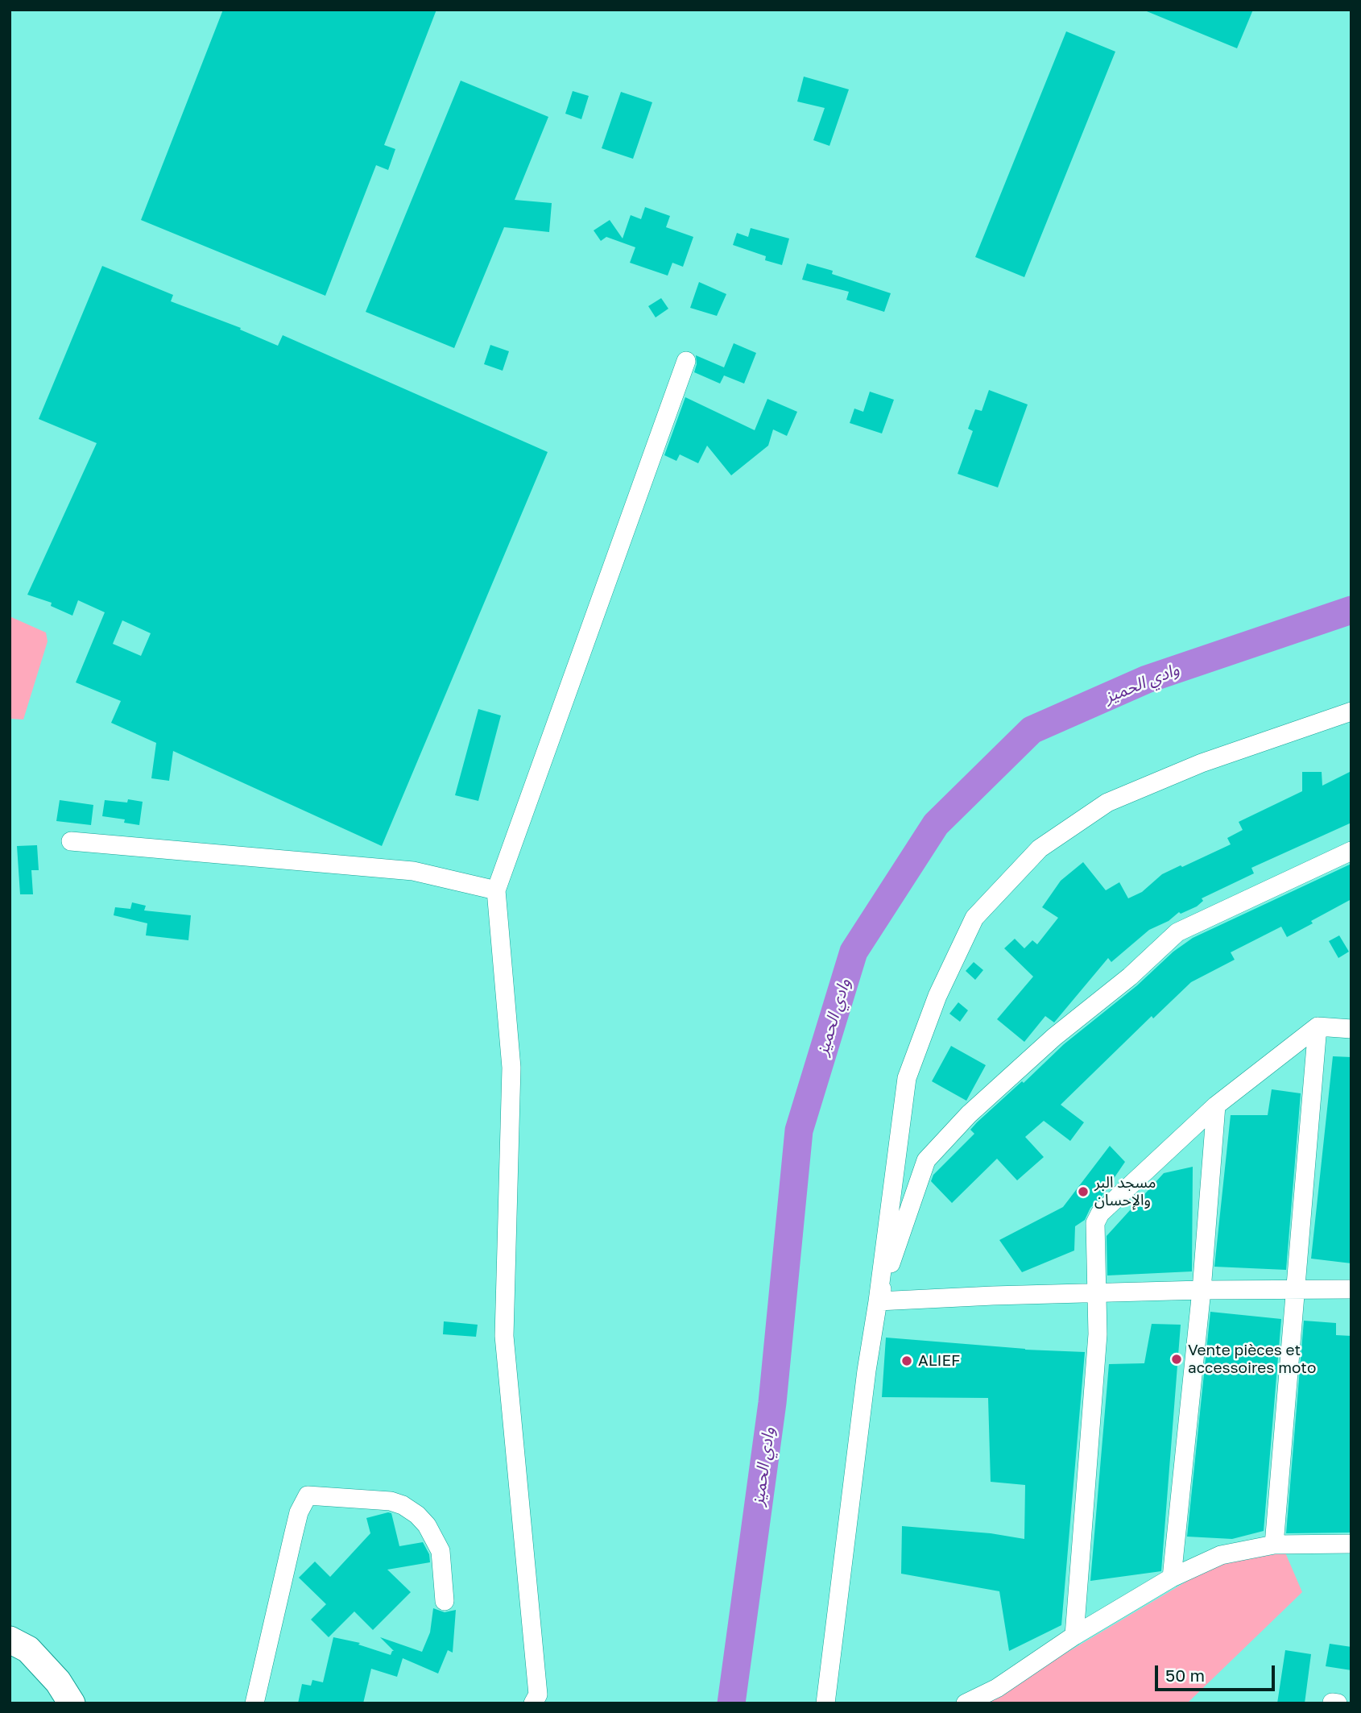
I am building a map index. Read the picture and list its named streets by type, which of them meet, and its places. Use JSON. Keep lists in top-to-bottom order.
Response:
{
  "water": ["وادي الحميز"],
  "places": ["مسجد البر والإحسان", "Vente pièces et accessoires moto", "ALIEF"],
  "scale_bar": "50 m"
}
